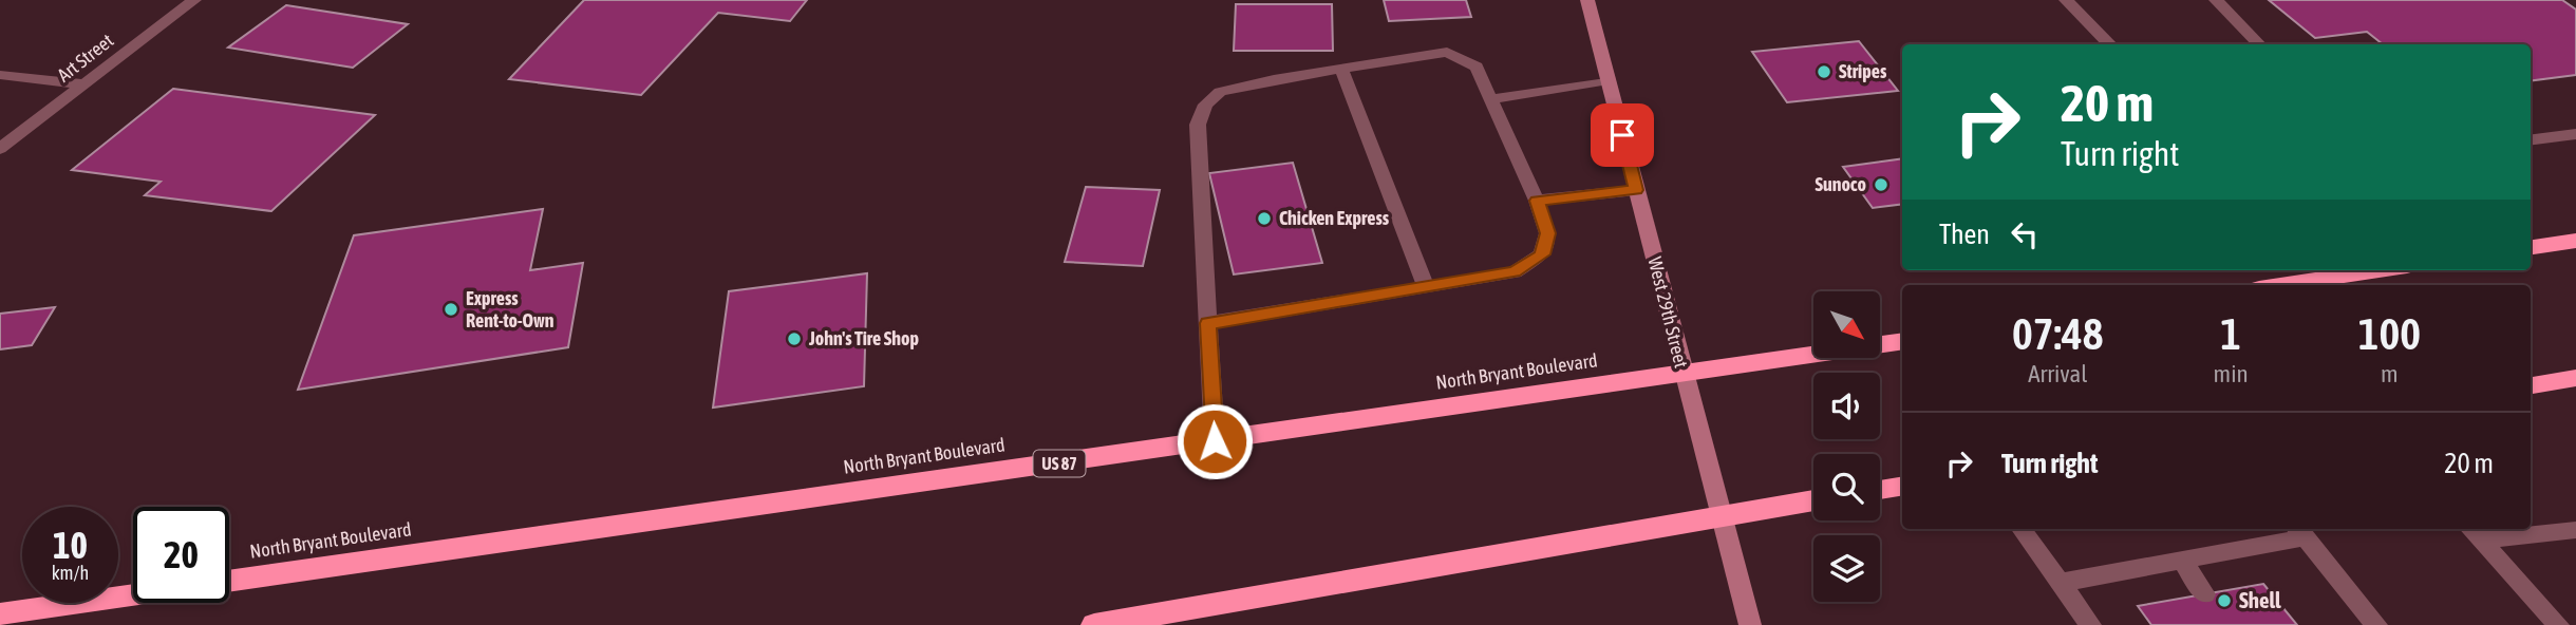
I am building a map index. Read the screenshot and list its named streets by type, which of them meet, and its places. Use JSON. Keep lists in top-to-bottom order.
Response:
{
  "streets": {
    "highway": ["North Bryant Boulevard", "US 87"],
    "main road": ["West 29th Street"],
    "street": ["Art Street"]
  },
  "crossings": [
    ["West 29th Street", "North Bryant Boulevard"]
  ],
  "places": [
    "Stripes",
    "Sunoco",
    "Chicken Express",
    "Express Rent-to-Own",
    "John's Tire Shop",
    "Shell"
  ],
  "north": "bottom right",
  "page": {
    "turn": ["20 m", "Turn right"],
    "then": "Then",
    "eta": [
      "07:48",
      "Arrival",
      "1",
      "min",
      "100",
      "m"
    ],
    "list": [
      {
        "name": "Turn right",
        "value": "20 m"
      }
    ],
    "speed": "10 km/h",
    "limit": "20"
  }
}
